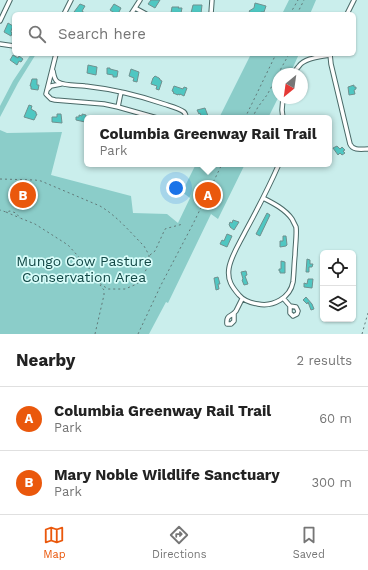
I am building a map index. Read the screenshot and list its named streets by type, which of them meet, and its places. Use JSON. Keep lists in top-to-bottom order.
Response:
{
  "parks": ["Mungo Cow Pasture Conservation Area"],
  "north": "bottom left",
  "page": {
    "search": "Search here",
    "popup": ["Columbia Greenway Rail Trail", "Park"],
    "pins": ["A", "B"],
    "heading": ["Nearby", "2 results"],
    "list": [
      {
        "mark": "A",
        "name": "Columbia Greenway Rail Trail",
        "note": "Park",
        "value": "60 m"
      },
      {
        "mark": "B",
        "name": "Mary Noble Wildlife Sanctuary",
        "note": "Park",
        "value": "300 m"
      }
    ],
    "nav": ["Map", "Directions", "Saved"]
  }
}
